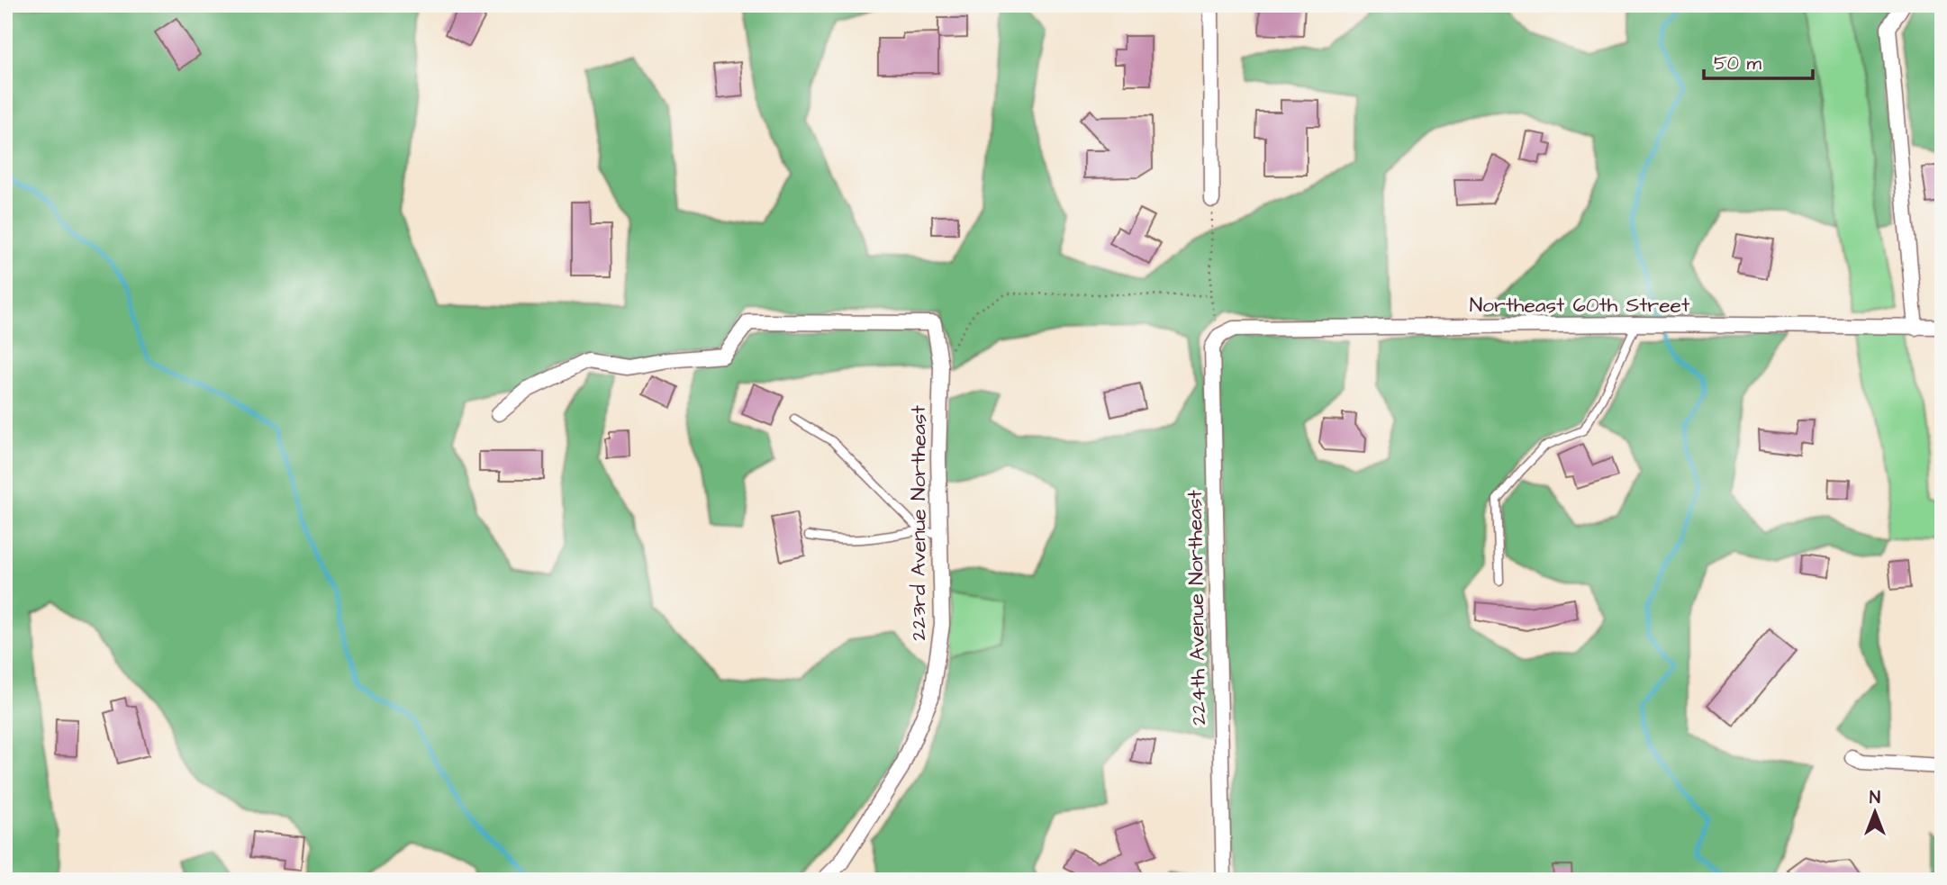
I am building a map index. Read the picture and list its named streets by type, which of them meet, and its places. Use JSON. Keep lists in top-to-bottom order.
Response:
{
  "streets": {
    "street": ["Northeast 60th Street", "223rd Avenue Northeast", "224th Avenue Northeast"]
  },
  "crossings": [
    ["Northeast 60th Street", "224th Avenue Northeast"]
  ],
  "scale_bar": "50 m",
  "north": "top"
}
